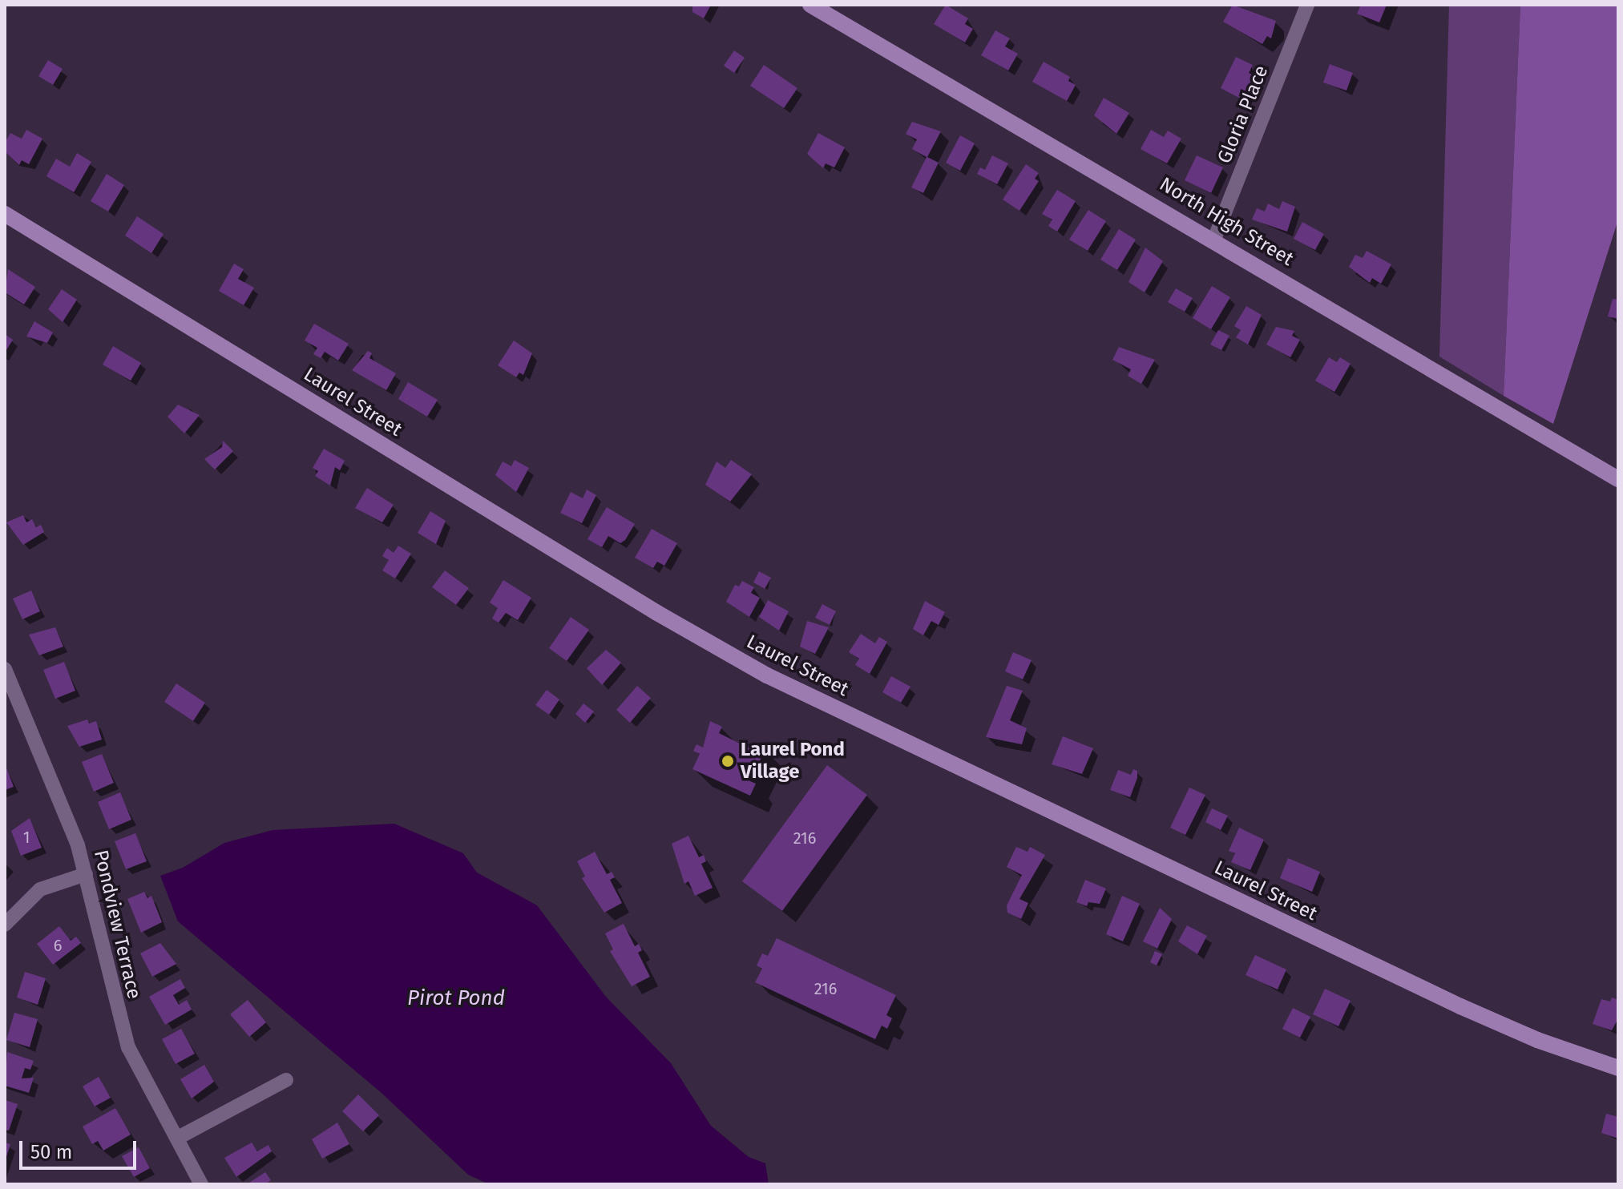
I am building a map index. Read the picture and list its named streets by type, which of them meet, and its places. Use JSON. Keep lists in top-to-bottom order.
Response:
{
  "streets": {
    "street": [
      "Gloria Place",
      "North High Street",
      "Laurel Street",
      "Pondview Terrace"
    ]
  },
  "crossings": [
    ["Gloria Place", "North High Street"]
  ],
  "water": ["Pirot Pond"],
  "places": ["Laurel Pond Village"],
  "house_numbers": [
    "1",
    "216",
    "6",
    "216"
  ],
  "scale_bar": "50 m"
}
